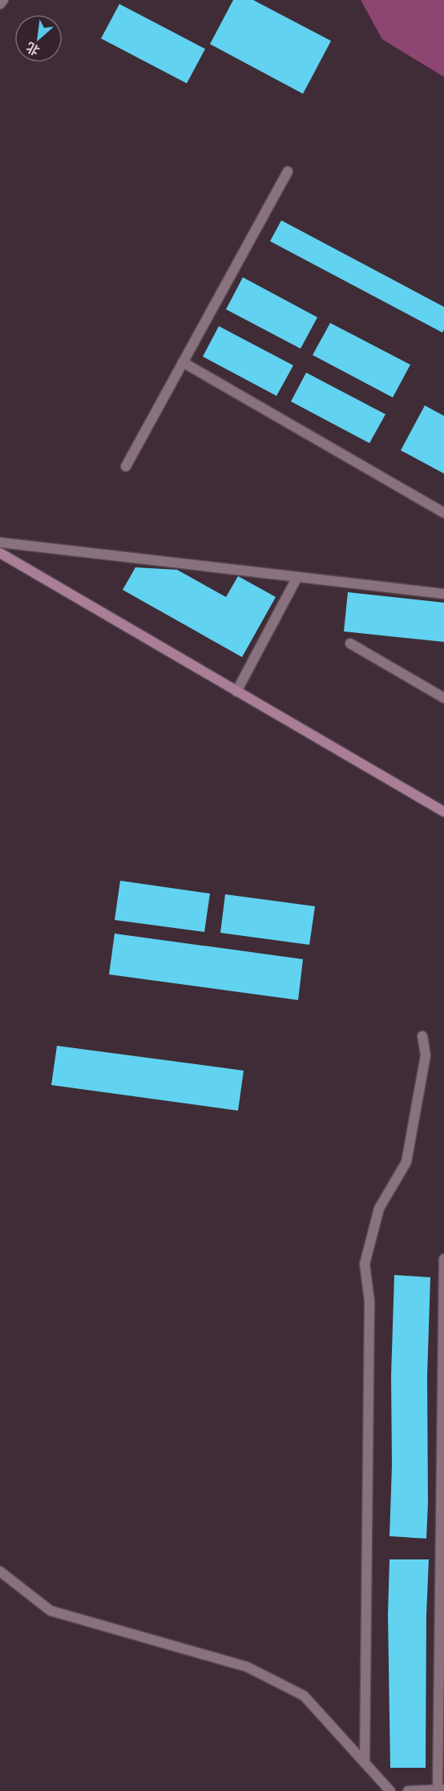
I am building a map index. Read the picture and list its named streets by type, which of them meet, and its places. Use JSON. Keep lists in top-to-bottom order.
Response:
{
  "north": "bottom left"
}
